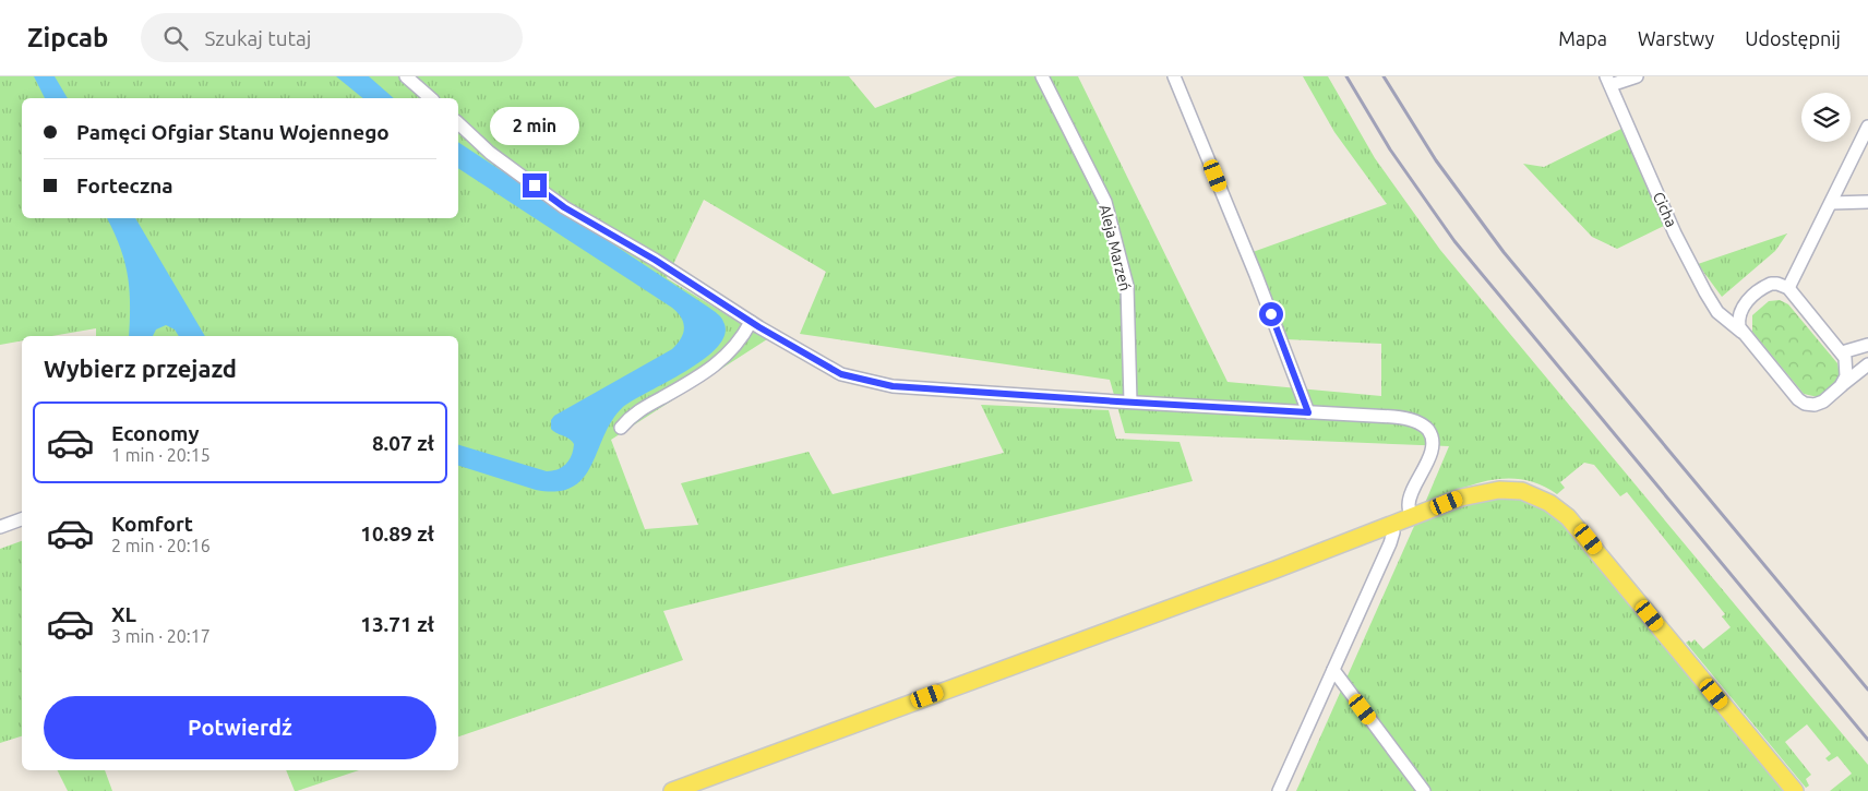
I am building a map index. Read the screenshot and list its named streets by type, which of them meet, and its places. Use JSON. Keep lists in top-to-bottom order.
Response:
{
  "streets": {
    "street": ["Cicha", "Aleja Marzeń"]
  },
  "page": {
    "header": "Zipcab",
    "search": "Szukaj tutaj",
    "nav": ["Mapa", "Warstwy", "Udostępnij"],
    "banner": ["Pamęci Ofgiar Stanu Wojennego", "Forteczna"],
    "bubble": "2 min",
    "heading": "Wybierz przejazd",
    "list": [
      {
        "name": "Economy",
        "note": "1 min · 20:15",
        "value": "8.07 zł"
      },
      {
        "name": "Komfort",
        "note": "2 min · 20:16",
        "value": "10.89 zł"
      },
      {
        "name": "XL",
        "note": "3 min · 20:17",
        "value": "13.71 zł"
      }
    ],
    "buttons": "Potwierdź"
  }
}
